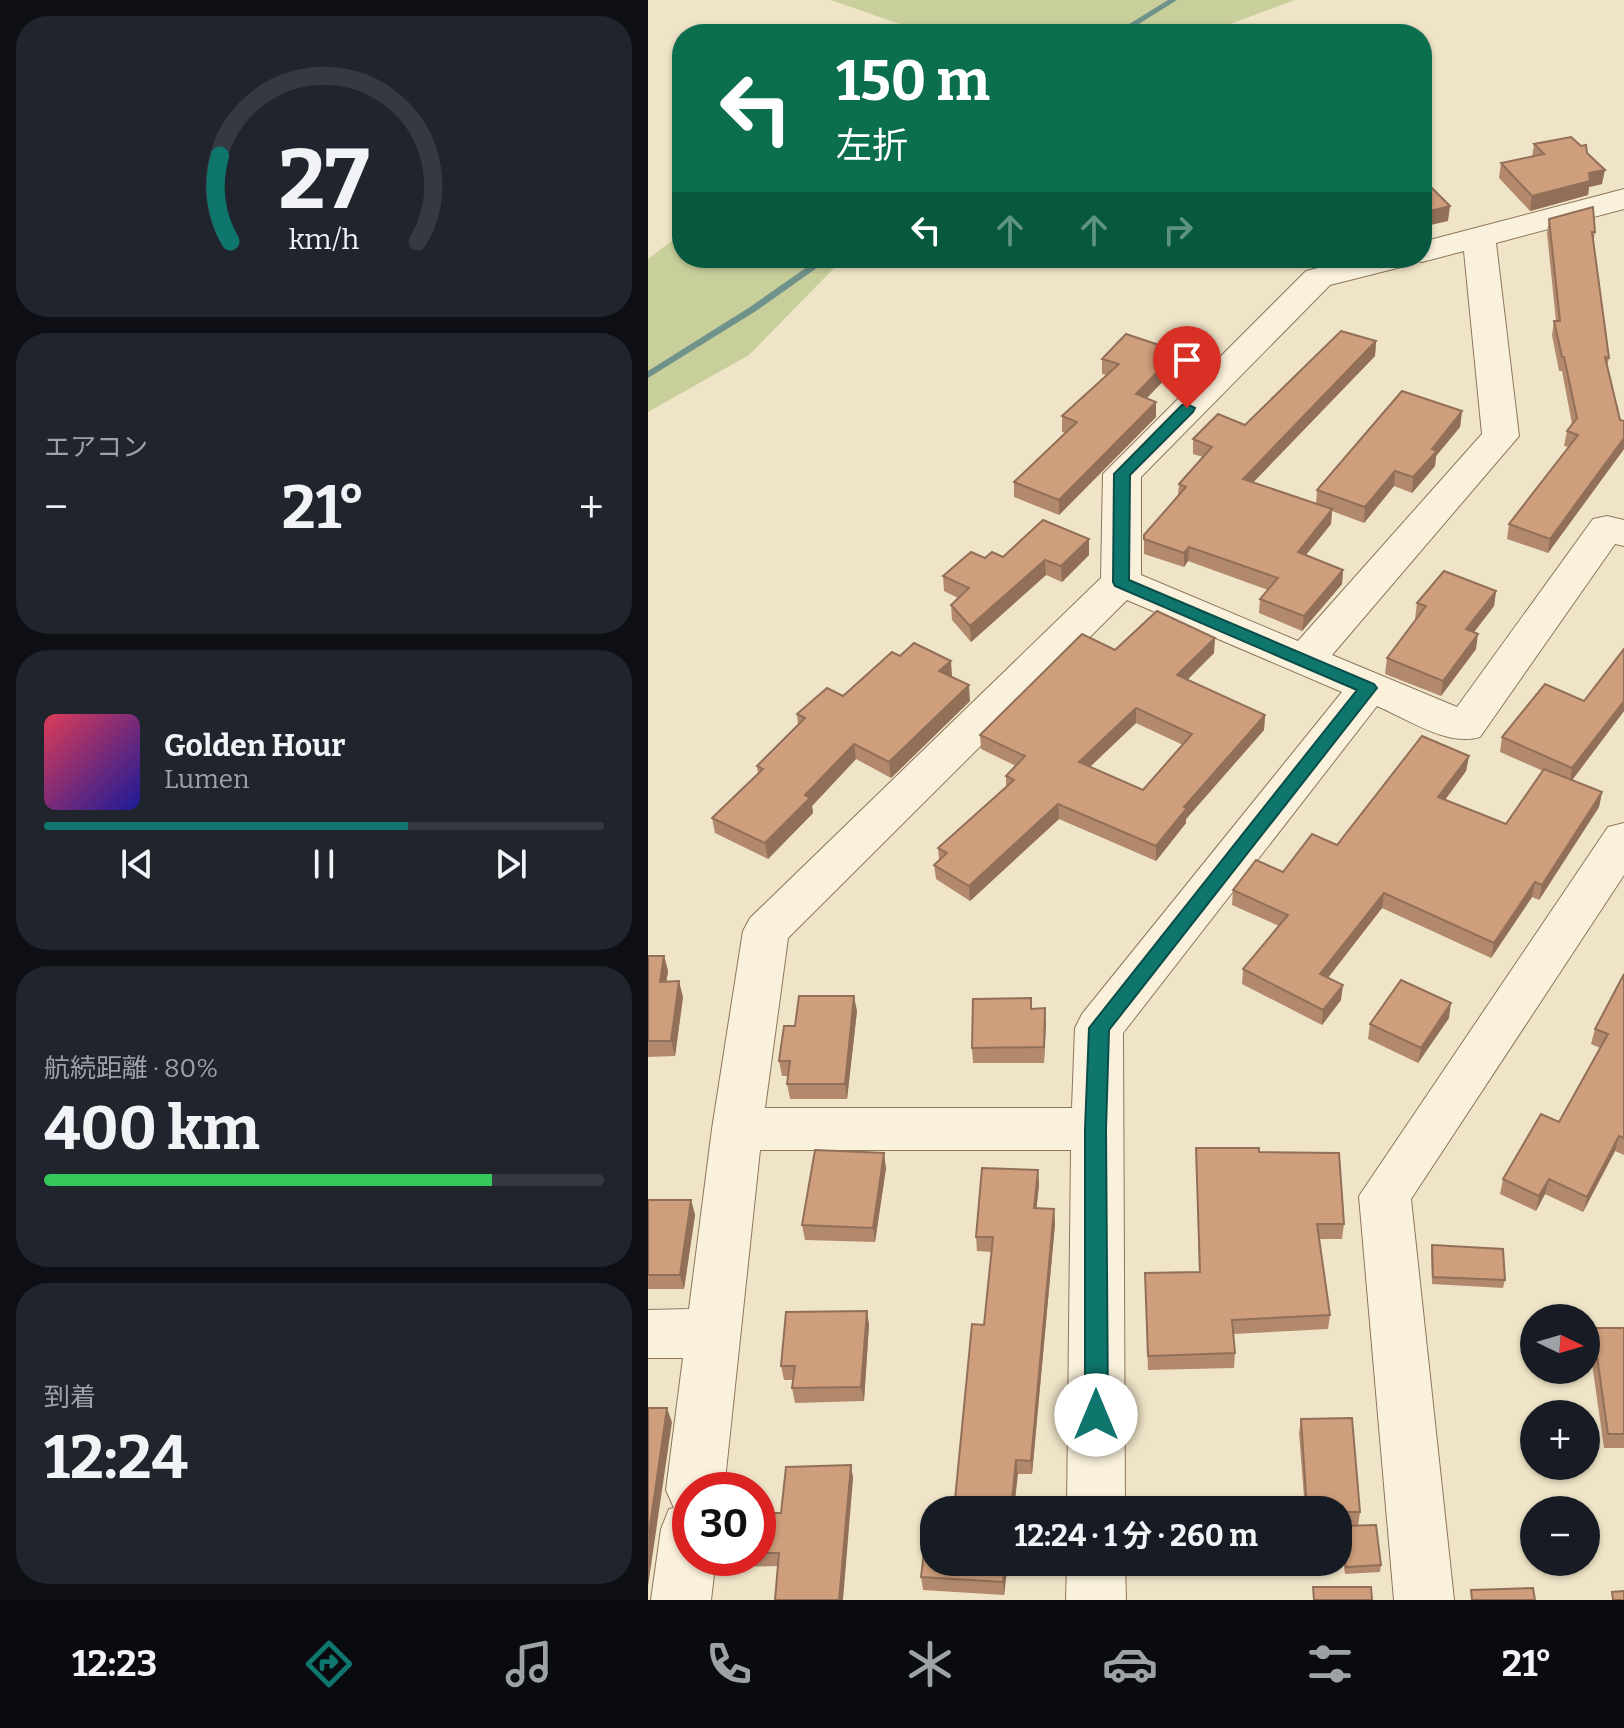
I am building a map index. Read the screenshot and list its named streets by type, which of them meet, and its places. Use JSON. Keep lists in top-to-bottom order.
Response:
{
  "north": "right",
  "page": {
    "turn": ["150 m", "左折"],
    "tile": [
      "エアコン",
      ["航続距離 · 80%", "400 km"],
      ["到着", "12:24"]
    ],
    "heat": ["−", "21°", "+"],
    "song": ["Golden Hour", "Lumen"],
    "map_buttons": ["+", "−"],
    "limit": "30",
    "trip": "12:24 · 1 分 · 260 m",
    "tabs": ["12:23", "21°"],
    "gauge": ["27", "km/h"]
  }
}
